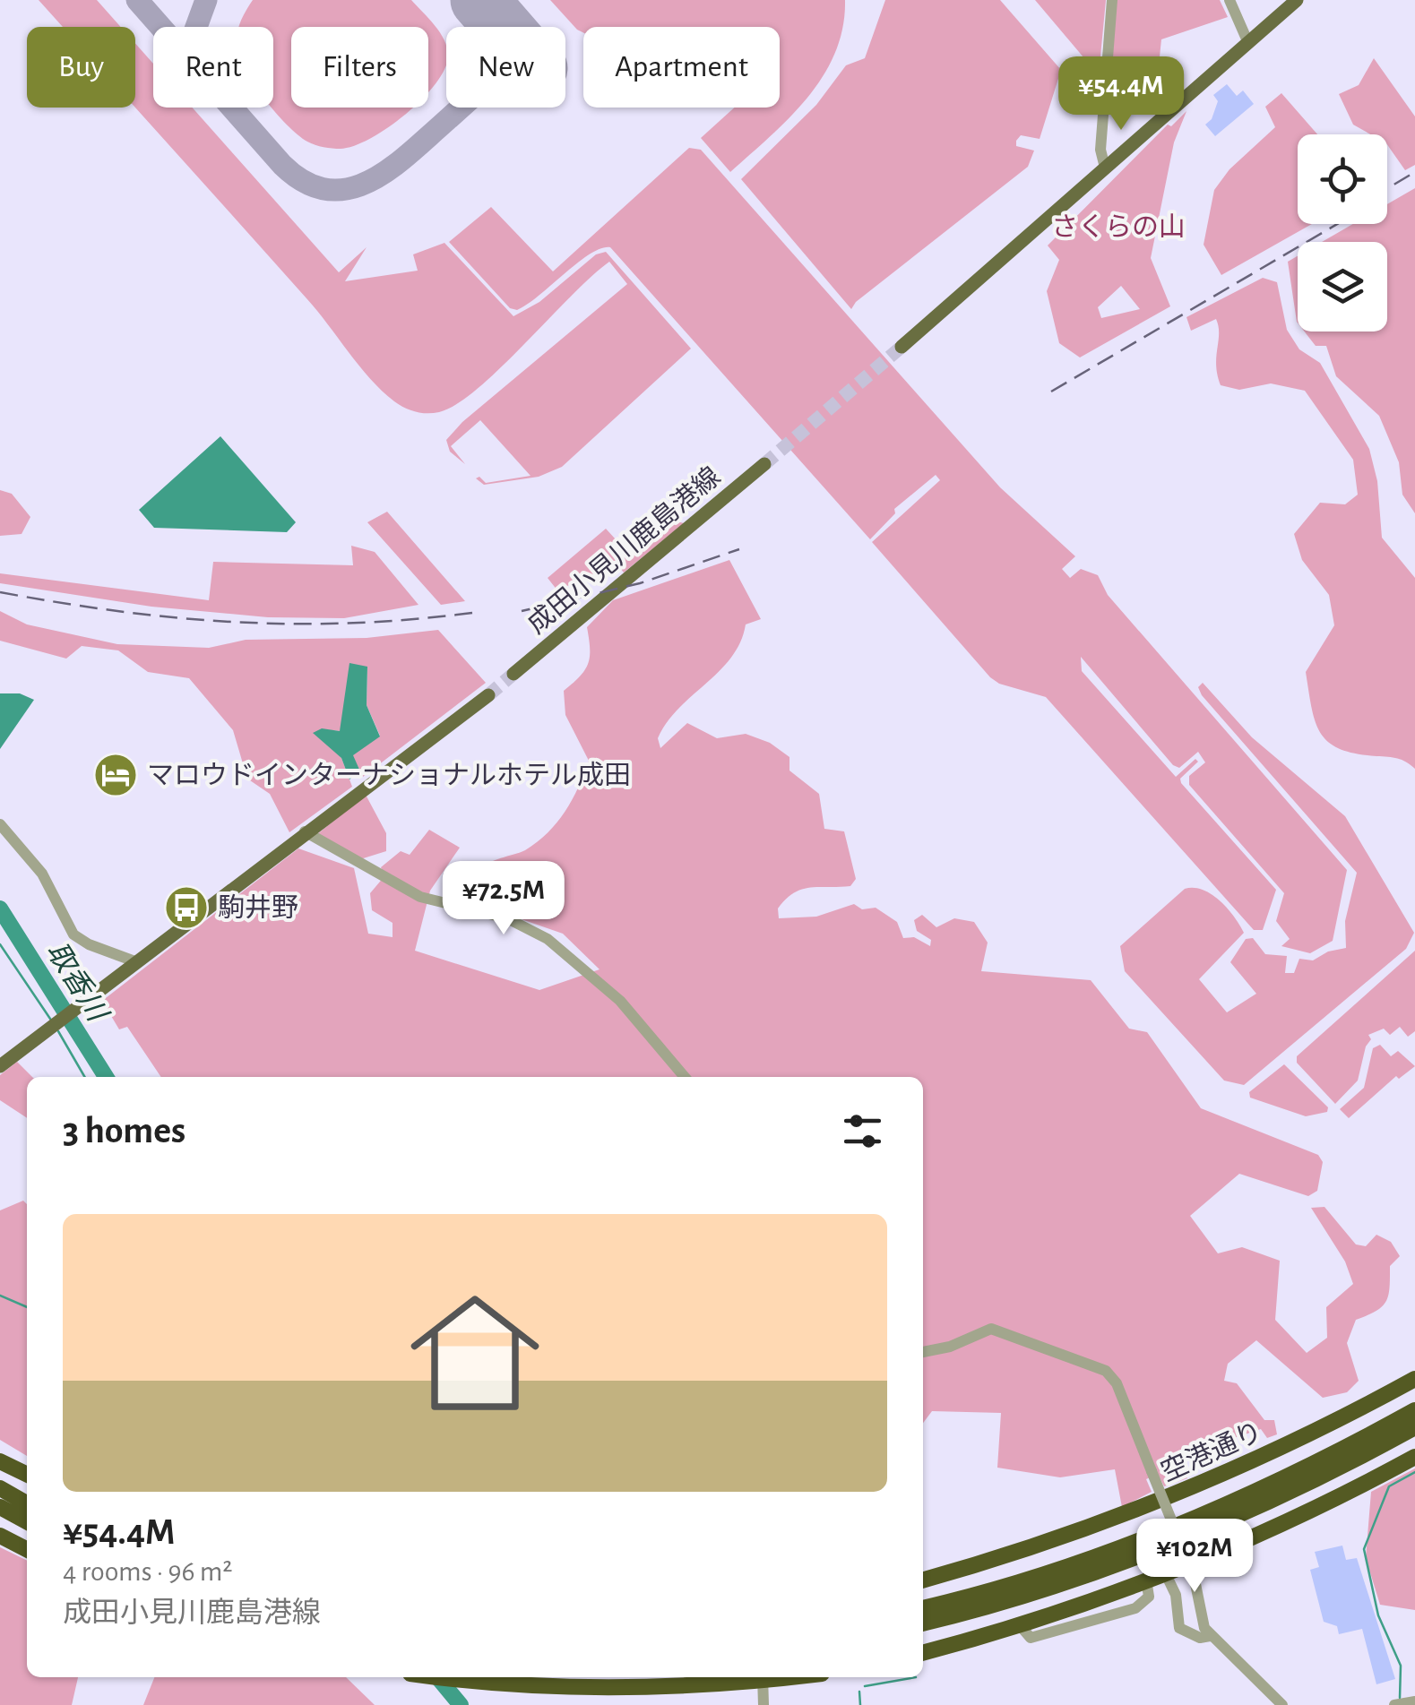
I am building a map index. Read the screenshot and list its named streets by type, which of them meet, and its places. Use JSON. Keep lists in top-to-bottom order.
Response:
{
  "streets": {
    "highway": ["空港通り"],
    "main road": ["成田小見川鹿島港線"]
  },
  "water": ["取香川"],
  "parks": ["さくらの山"],
  "places": {
    "hotel": ["マロウドインターナショナルホテル成田"],
    "bus stop": ["駒井野"]
  },
  "page": {
    "chip": [
      "Buy",
      "Rent",
      "Filters",
      "New",
      "Apartment"
    ],
    "price": ["¥54.4M", "¥72.5M", "¥102M"],
    "heading": "3 homes",
    "list": [
      {
        "name": "¥54.4M",
        "note": "4 rooms · 96 m² · 成田小見川鹿島港線"
      }
    ]
  }
}
